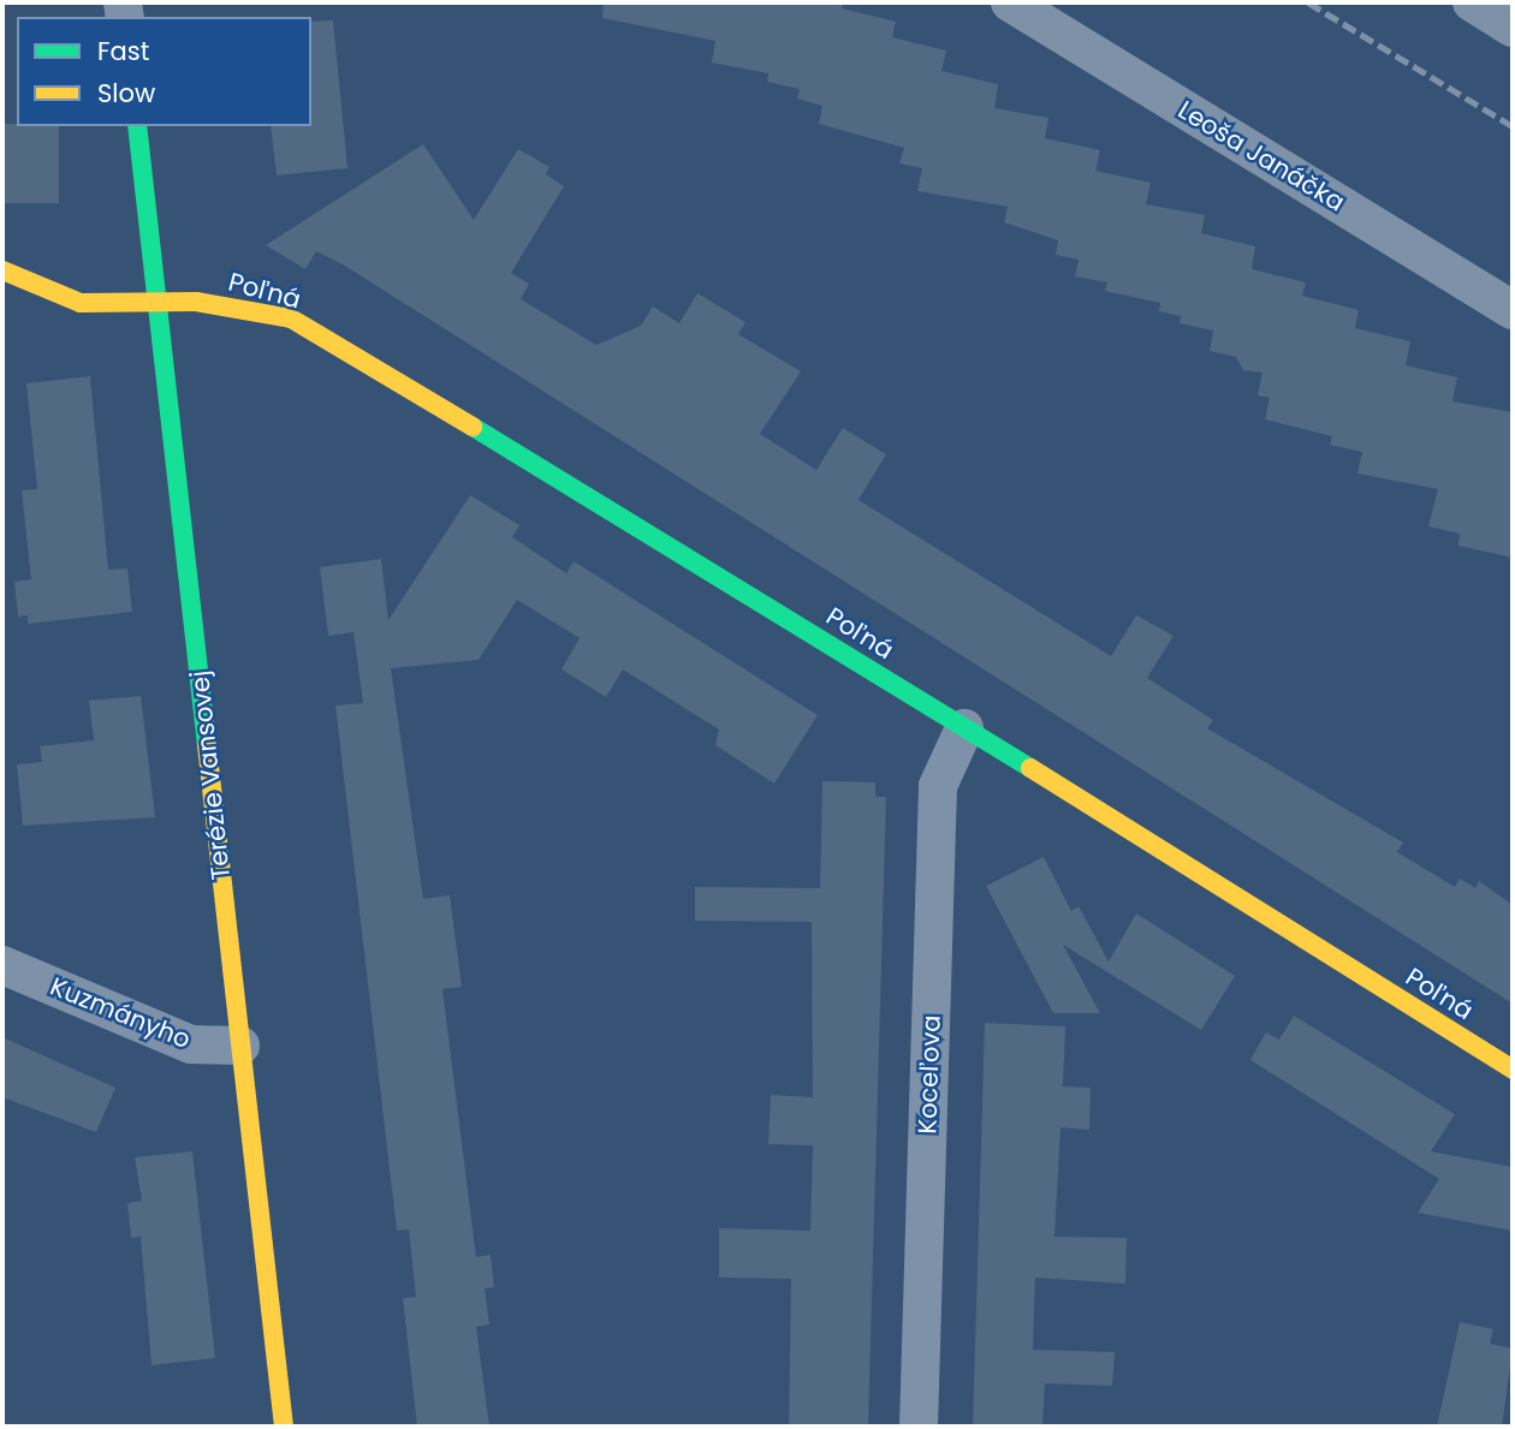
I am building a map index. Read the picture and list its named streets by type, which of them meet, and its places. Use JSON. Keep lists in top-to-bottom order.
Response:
{
  "streets": {
    "street": [
      "Leoša Janáčka",
      "Poľná",
      "Terézie Vansovej",
      "Kuzmányho",
      "Koceľova"
    ]
  },
  "crossings": [
    ["Poľná", "Terézie Vansovej"],
    ["Poľná", "Koceľova"],
    ["Terézie Vansovej", "Kuzmányho"]
  ],
  "legend": ["Fast", "Slow"]
}
